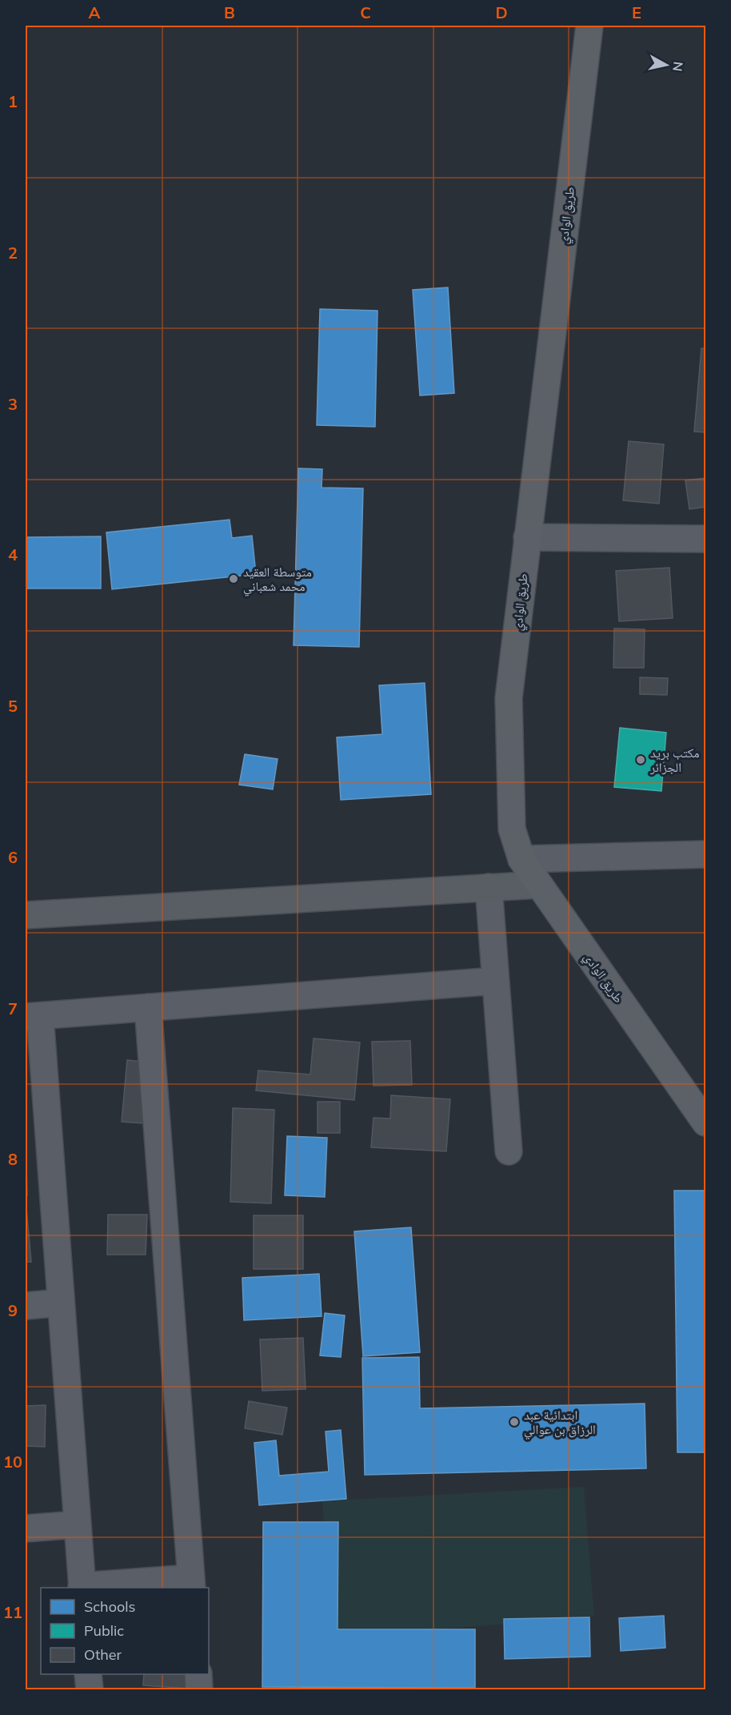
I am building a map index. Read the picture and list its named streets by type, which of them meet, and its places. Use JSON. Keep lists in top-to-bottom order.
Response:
{
  "streets": {
    "main road": ["طريق الوادي"]
  },
  "places": ["متوسطة العقيد محمد شعباني", "مكتب بريد الجزائر", "ابتدائية عبد الرزاق بن عوالي"],
  "legend": ["Schools", "Public", "Other"],
  "north": "right",
  "grid": {
    "columns": [
      "A",
      "B",
      "C",
      "D",
      "E"
    ],
    "rows": [
      "1",
      "2",
      "3",
      "4",
      "5",
      "6",
      "7",
      "8",
      "9",
      "10",
      "11"
    ]
  }
}
